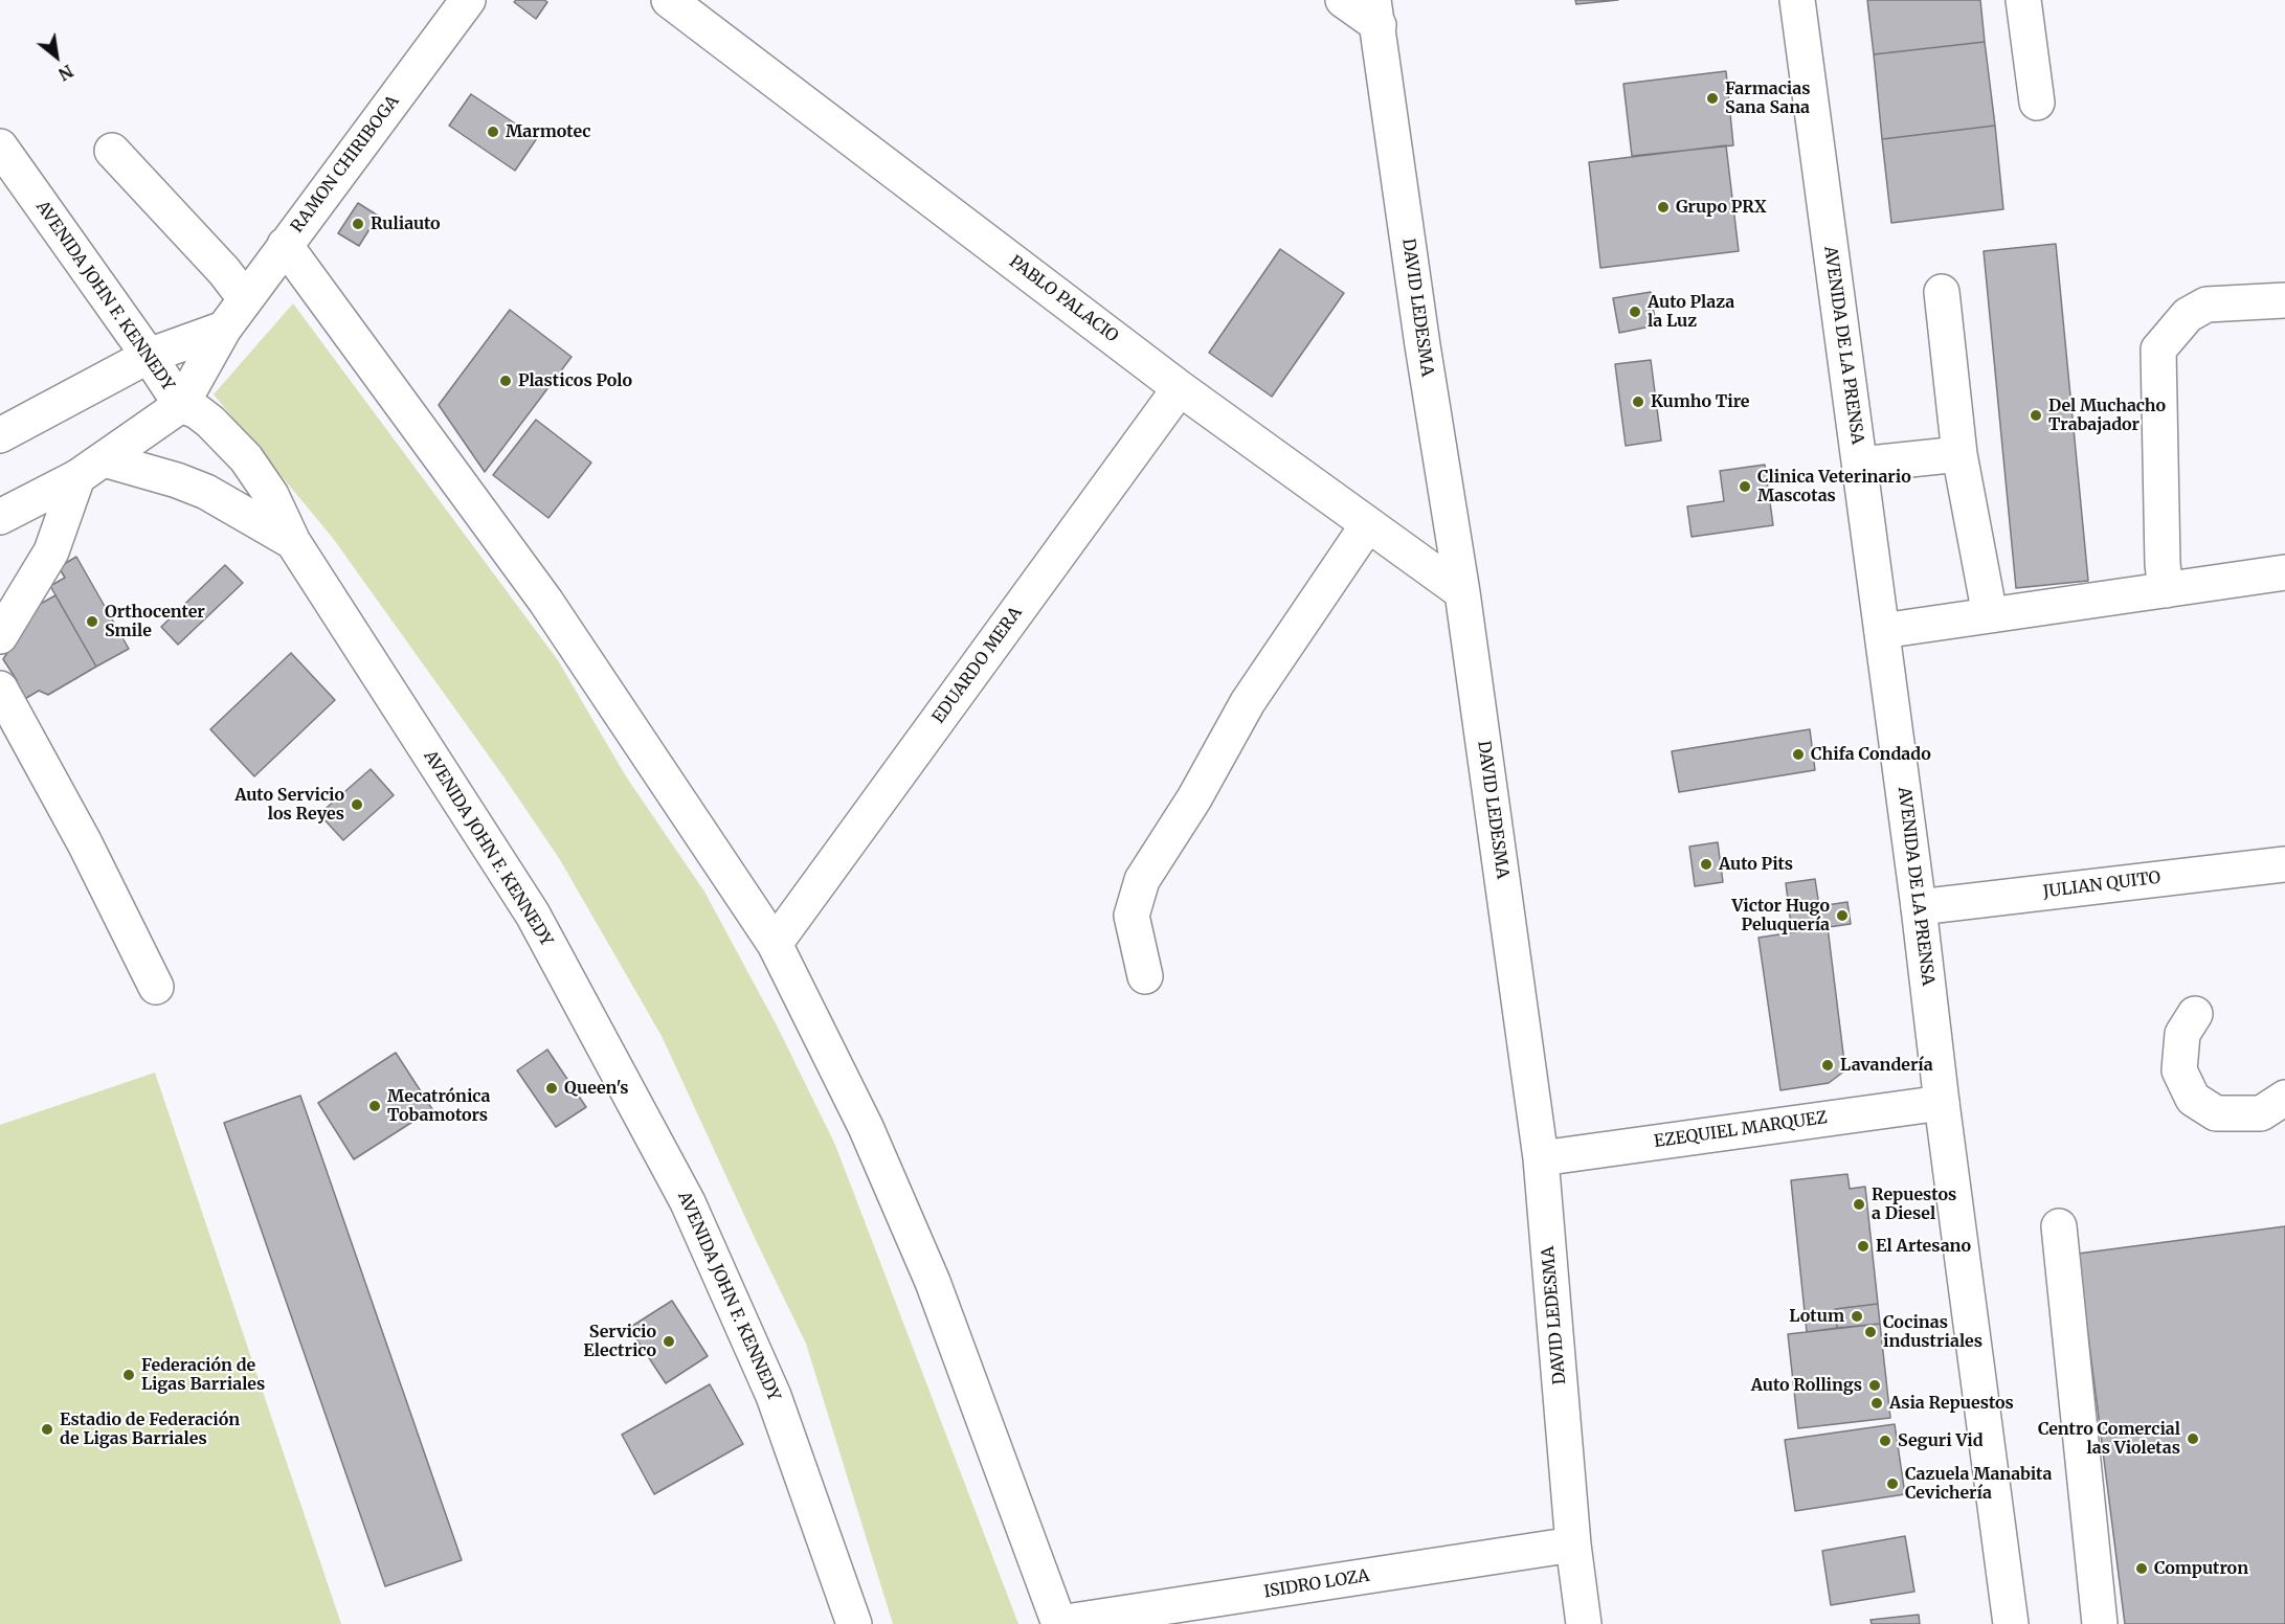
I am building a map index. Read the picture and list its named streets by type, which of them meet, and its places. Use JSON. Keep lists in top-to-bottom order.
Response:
{
  "streets": {
    "street": [
      "RAMON CHIRIBOGA",
      "AVENIDA JOHN F. KENNEDY",
      "PABLO PALACIO",
      "DAVID LEDESMA",
      "AVENIDA DE LA PRENSA",
      "EDUARDO MERA",
      "JULIAN QUITO",
      "EZEQUIEL MARQUEZ",
      "ISIDRO LOZA"
    ]
  },
  "crossings": [
    ["RAMON CHIRIBOGA", "AVENIDA JOHN F. KENNEDY"],
    ["PABLO PALACIO", "DAVID LEDESMA"],
    ["PABLO PALACIO", "EDUARDO MERA"],
    ["DAVID LEDESMA", "EZEQUIEL MARQUEZ"],
    ["DAVID LEDESMA", "ISIDRO LOZA"],
    ["AVENIDA DE LA PRENSA", "JULIAN QUITO"],
    ["AVENIDA DE LA PRENSA", "EZEQUIEL MARQUEZ"]
  ],
  "places": [
    "Farmacias Sana Sana",
    "Marmotec",
    "Grupo PRX",
    "Ruliauto",
    "Auto Plaza la Luz",
    "Plasticos Polo",
    "Kumho Tire",
    "Del Muchacho Trabajador",
    "Clinica Veterinario Mascotas",
    "Orthocenter Smile",
    "Chifa Condado",
    "Auto Servicio los Reyes",
    "Auto Pits",
    "Victor Hugo Peluquería",
    "Lavandería",
    "Queen's",
    "Mecatrónica Tobamotors",
    "Repuestos a Diesel",
    "El Artesano",
    "Lotum",
    "Cocinas industriales",
    "Servicio Electrico",
    "Federación de Ligas Barriales",
    "Auto Rollings",
    "Asia Repuestos",
    "Estadio de Federación de Ligas Barriales",
    "Centro Comercial las Violetas",
    "Seguri Vid",
    "Cazuela Manabita Cevichería",
    "Computron"
  ],
  "north": "bottom right"
}
